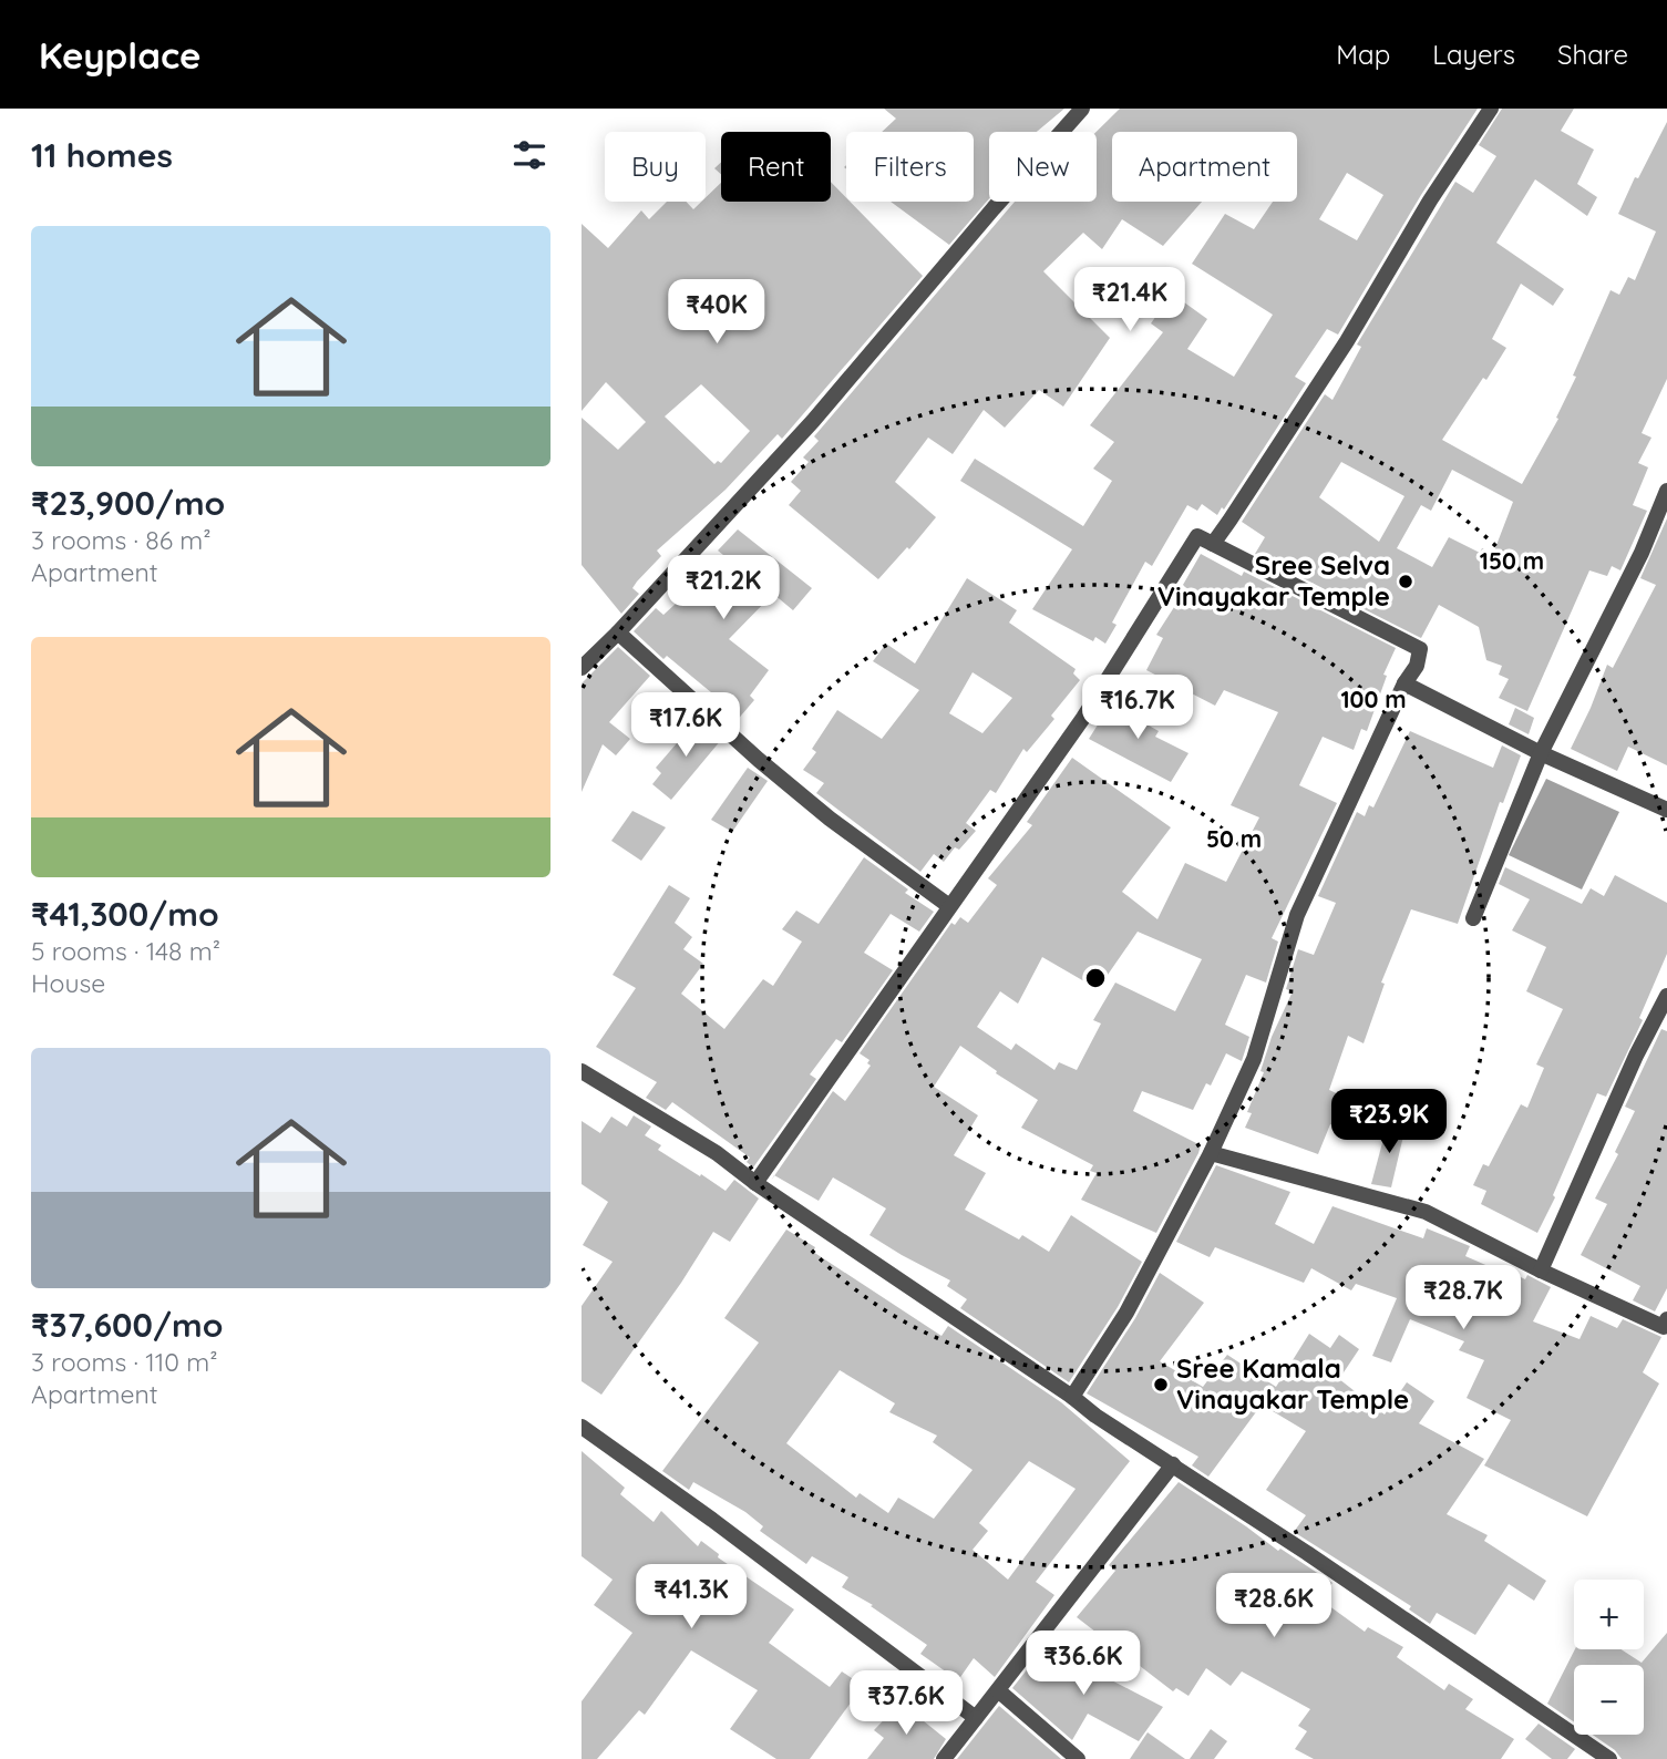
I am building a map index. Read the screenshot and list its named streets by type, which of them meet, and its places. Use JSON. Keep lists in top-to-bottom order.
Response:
{
  "places": ["Sree Selva Vinayakar Temple", "Sree Kamala Vinayakar Temple"],
  "page": {
    "header": "Keyplace",
    "nav": ["Map", "Layers", "Share"],
    "heading": "11 homes",
    "chip": [
      "Buy",
      "Rent",
      "Filters",
      "New",
      "Apartment"
    ],
    "list": [
      {
        "name": "₹23,900/mo",
        "note": "3 rooms · 86 m² · Apartment"
      },
      {
        "name": "₹41,300/mo",
        "note": "5 rooms · 148 m² · House"
      },
      {
        "name": "₹37,600/mo",
        "note": "3 rooms · 110 m² · Apartment"
      }
    ],
    "price": [
      "₹21.4K",
      "₹40K",
      "₹21.2K",
      "₹16.7K",
      "₹17.6K",
      "₹23.9K",
      "₹28.7K",
      "₹41.3K",
      "₹28.6K",
      "₹36.6K",
      "₹37.6K"
    ],
    "map_buttons": ["+", "−"]
  },
  "rings": ["150 m", "100 m", "50 m"]
}
